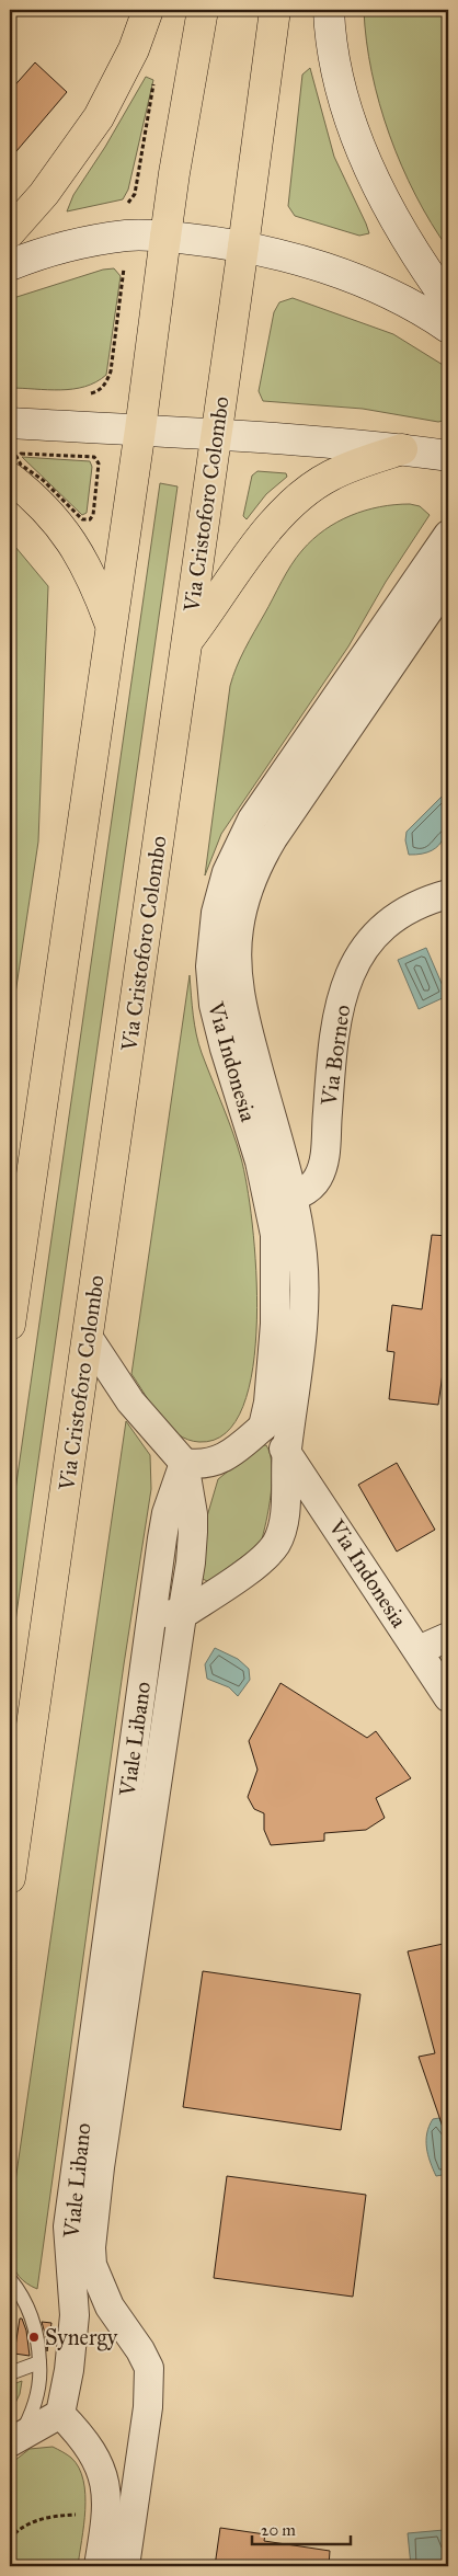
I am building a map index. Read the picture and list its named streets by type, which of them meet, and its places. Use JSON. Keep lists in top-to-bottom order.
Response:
{
  "streets": {
    "main road": ["Via Cristoforo Colombo"],
    "street": ["Via Borneo", "Via Indonesia", "Viale Libano"]
  },
  "crossings": [
    ["Via Borneo", "Via Indonesia"]
  ],
  "places": ["Synergy"],
  "scale_bar": "20 m"
}
